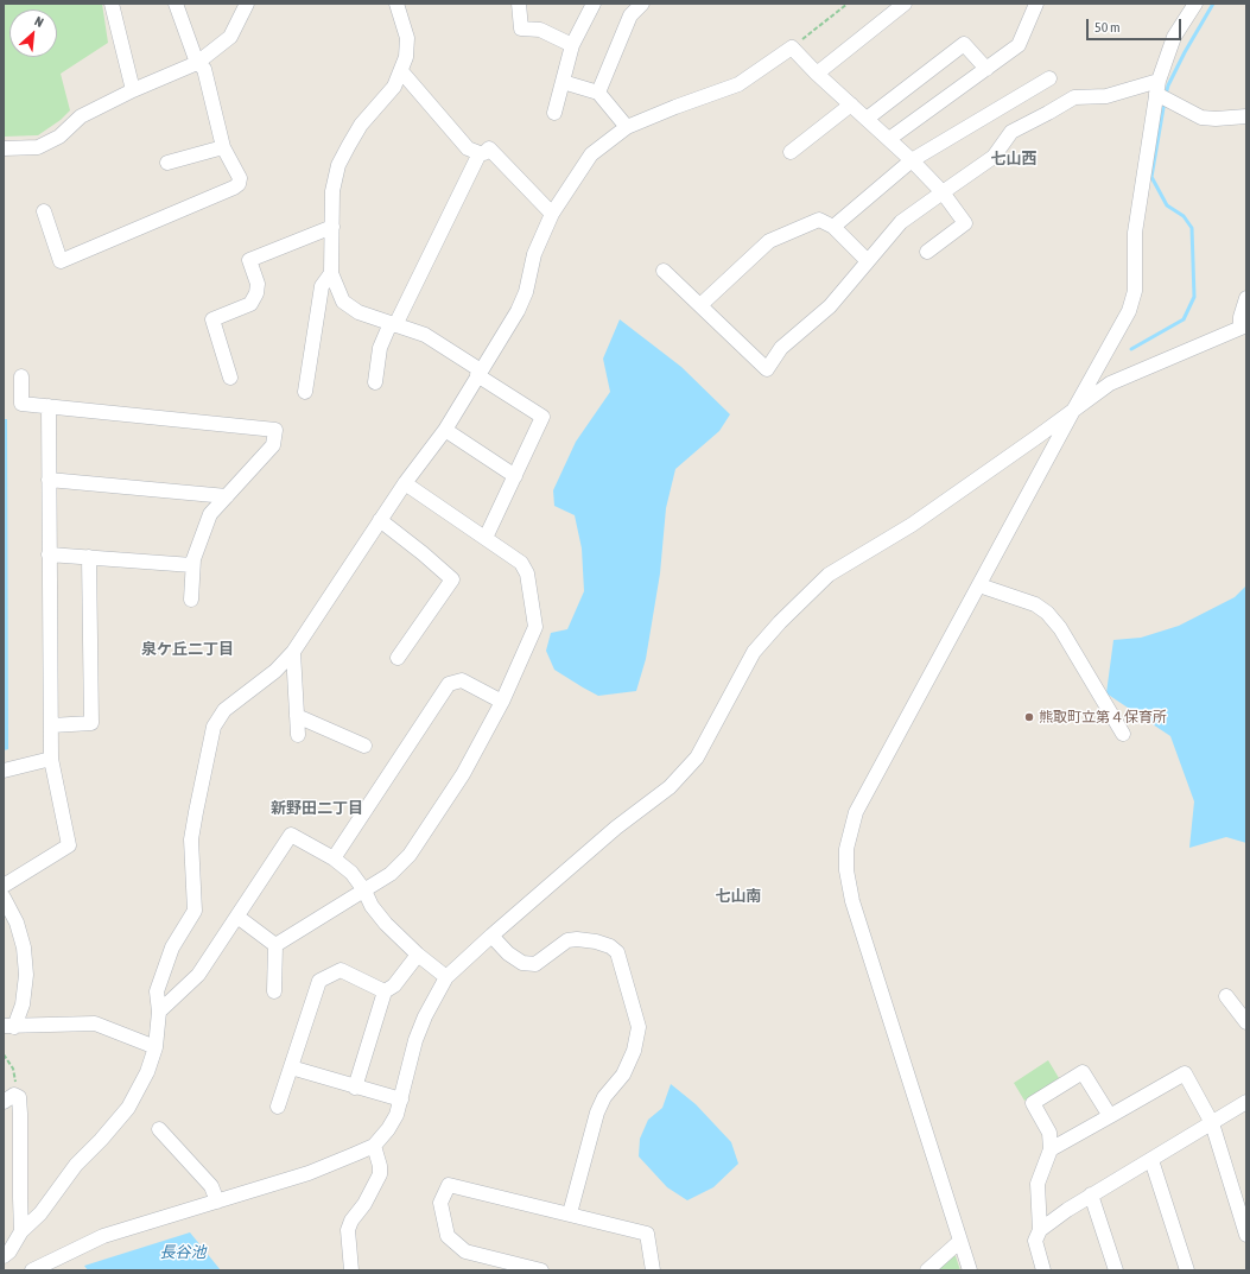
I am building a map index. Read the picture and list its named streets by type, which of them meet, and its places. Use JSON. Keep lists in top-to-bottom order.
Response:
{
  "districts": [
    "七山西",
    "泉ケ丘二丁目",
    "新野田二丁目",
    "七山南"
  ],
  "water": ["長谷池"],
  "places": ["熊取町立第４保育所"],
  "scale_bar": "50 m",
  "north": "top right"
}
